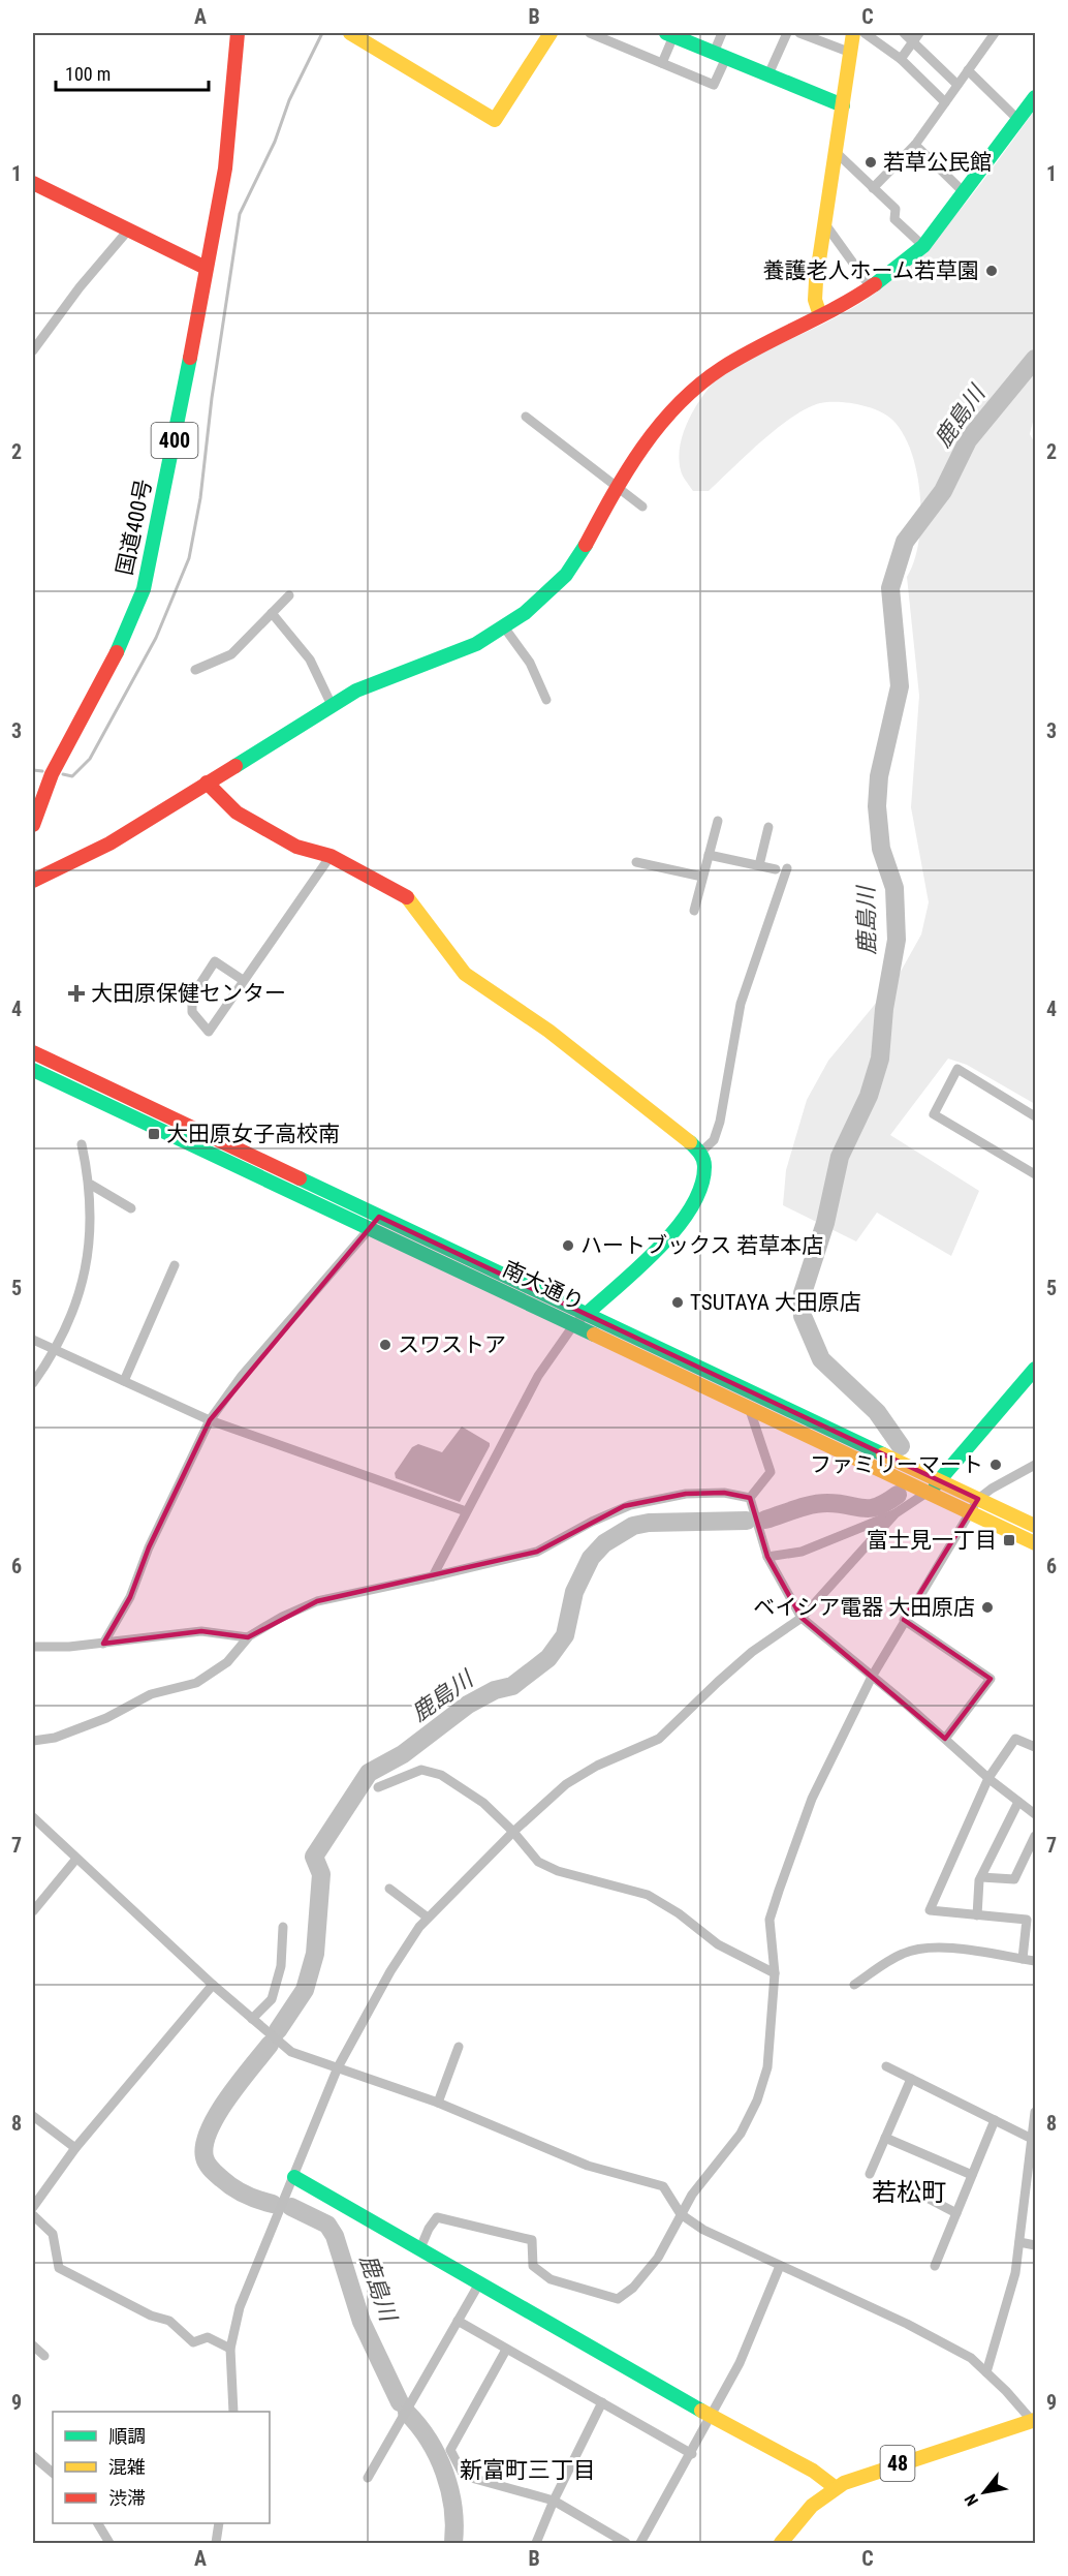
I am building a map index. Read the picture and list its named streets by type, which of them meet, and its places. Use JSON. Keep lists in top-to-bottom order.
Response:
{
  "streets": {
    "main road": [
      "400",
      "国道400号",
      "南大通り",
      "48"
    ]
  },
  "districts": ["若松町", "新富町三丁目"],
  "water": ["鹿島川"],
  "places": {
    "other": [
      "若草公民館",
      "養護老人ホーム若草園",
      "ハートブックス 若草本店",
      "TSUTAYA 大田原店",
      "スワストア",
      "ファミリーマート",
      "ベイシア電器 大田原店"
    ],
    "health": ["大田原保健センター"],
    "transit": ["大田原女子高校南", "富士見一丁目"]
  },
  "legend": ["順調", "混雑", "渋滞"],
  "scale_bar": "100 m",
  "north": "bottom left",
  "grid": {
    "columns": ["A", "B", "C"],
    "rows": [
      "1",
      "2",
      "3",
      "4",
      "5",
      "6",
      "7",
      "8",
      "9"
    ]
  }
}
